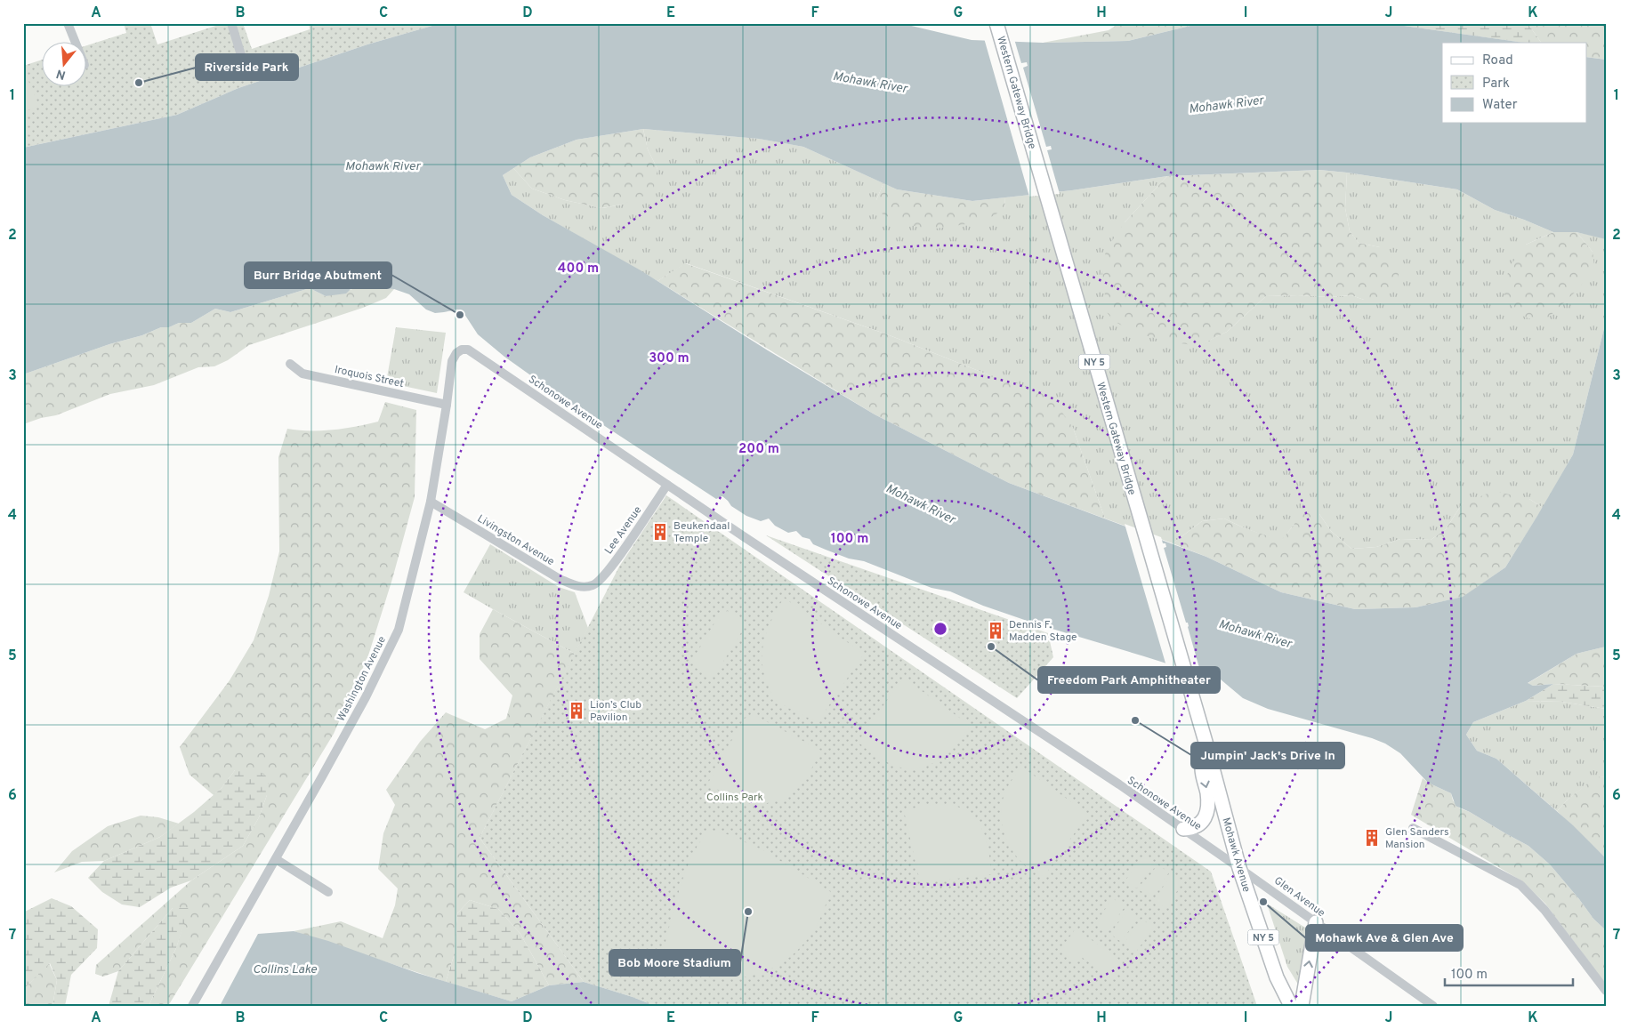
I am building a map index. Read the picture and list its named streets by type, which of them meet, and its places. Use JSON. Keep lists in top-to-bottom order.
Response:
{
  "streets": {
    "main road": ["Western Gateway Bridge", "NY 5", "Mohawk Avenue"],
    "street": [
      "Iroquois Street",
      "Schonowe Avenue",
      "Lee Avenue",
      "Livingston Avenue",
      "Washington Avenue",
      "Glen Avenue"
    ]
  },
  "crossings": [
    ["Western Gateway Bridge", "Mohawk Avenue"],
    ["Iroquois Street", "Washington Avenue"],
    ["Schonowe Avenue", "Lee Avenue"],
    ["Schonowe Avenue", "Washington Avenue"],
    ["Schonowe Avenue", "Mohawk Avenue"],
    ["Schonowe Avenue", "Glen Avenue"],
    ["Lee Avenue", "Livingston Avenue"],
    ["Livingston Avenue", "Washington Avenue"],
    ["Mohawk Avenue", "Glen Avenue"]
  ],
  "water": ["Mohawk River", "Collins Lake"],
  "parks": ["Collins Park"],
  "places": {
    "other": [
      "Riverside Park",
      "Burr Bridge Abutment",
      "Freedom Park Amphitheater",
      "Jumpin' Jack's Drive In",
      "Mohawk Ave & Glen Ave",
      "Bob Moore Stadium"
    ],
    "building": [
      "Beukendaal Temple",
      "Dennis F. Madden Stage",
      "Lion’s Club Pavilion",
      "Glen Sanders Mansion"
    ]
  },
  "legend": ["Road", "Park", "Water"],
  "scale_bar": "100 m",
  "north": "bottom",
  "grid": {
    "columns": [
      "A",
      "B",
      "C",
      "D",
      "E",
      "F",
      "G",
      "H",
      "I",
      "J",
      "K"
    ],
    "rows": [
      "1",
      "2",
      "3",
      "4",
      "5",
      "6",
      "7"
    ]
  },
  "rings": [
    "400 m",
    "300 m",
    "200 m",
    "100 m"
  ]
}
